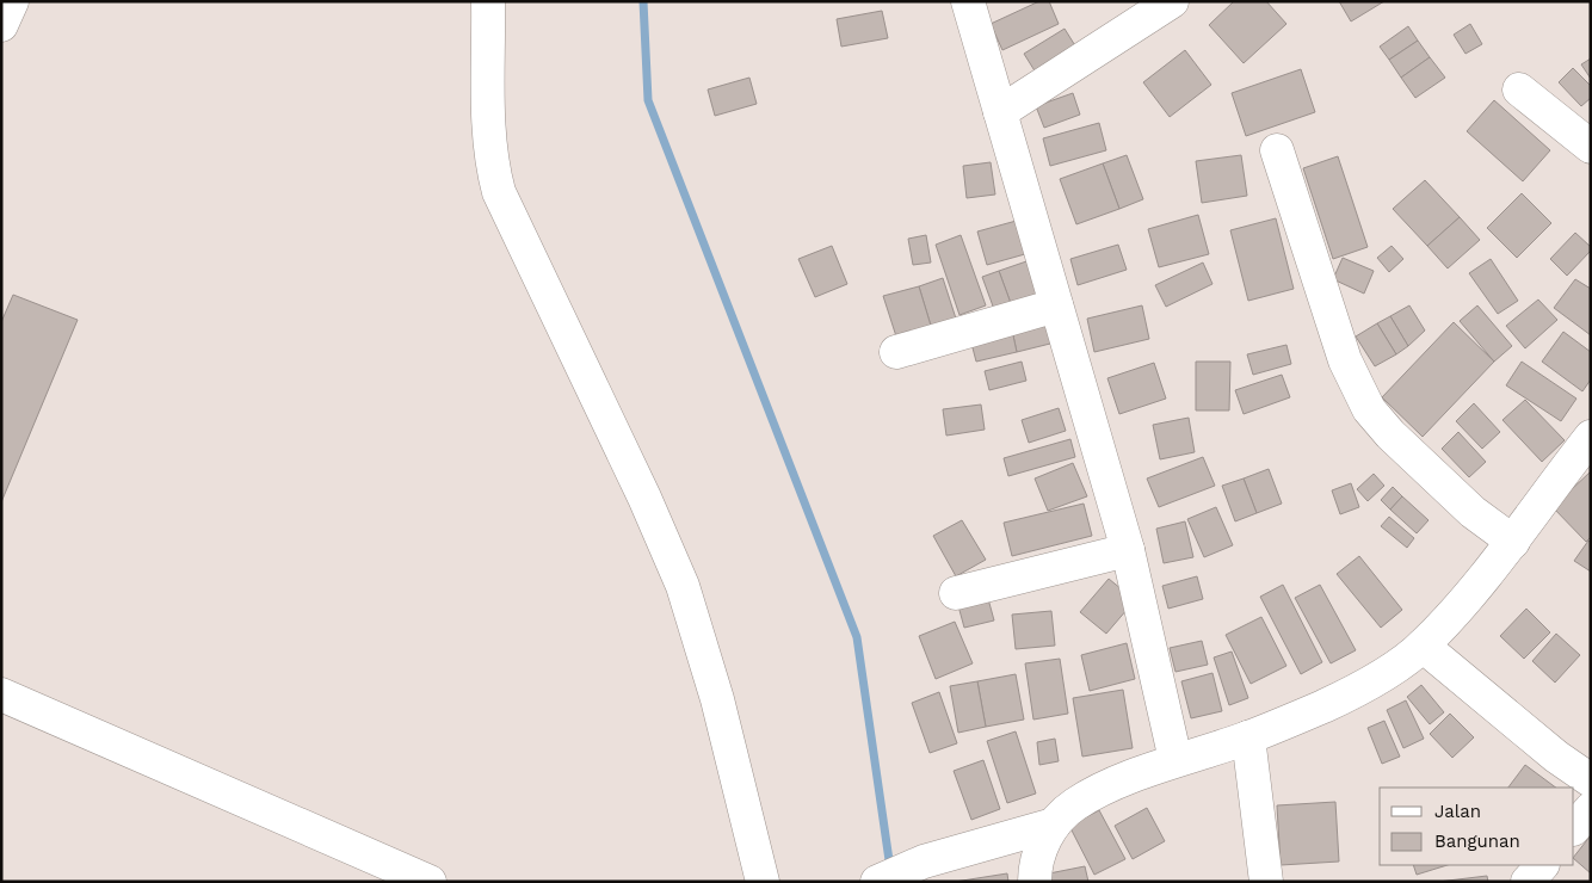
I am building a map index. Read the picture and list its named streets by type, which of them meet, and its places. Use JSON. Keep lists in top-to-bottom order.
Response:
{
  "legend": ["Jalan", "Bangunan"]
}
